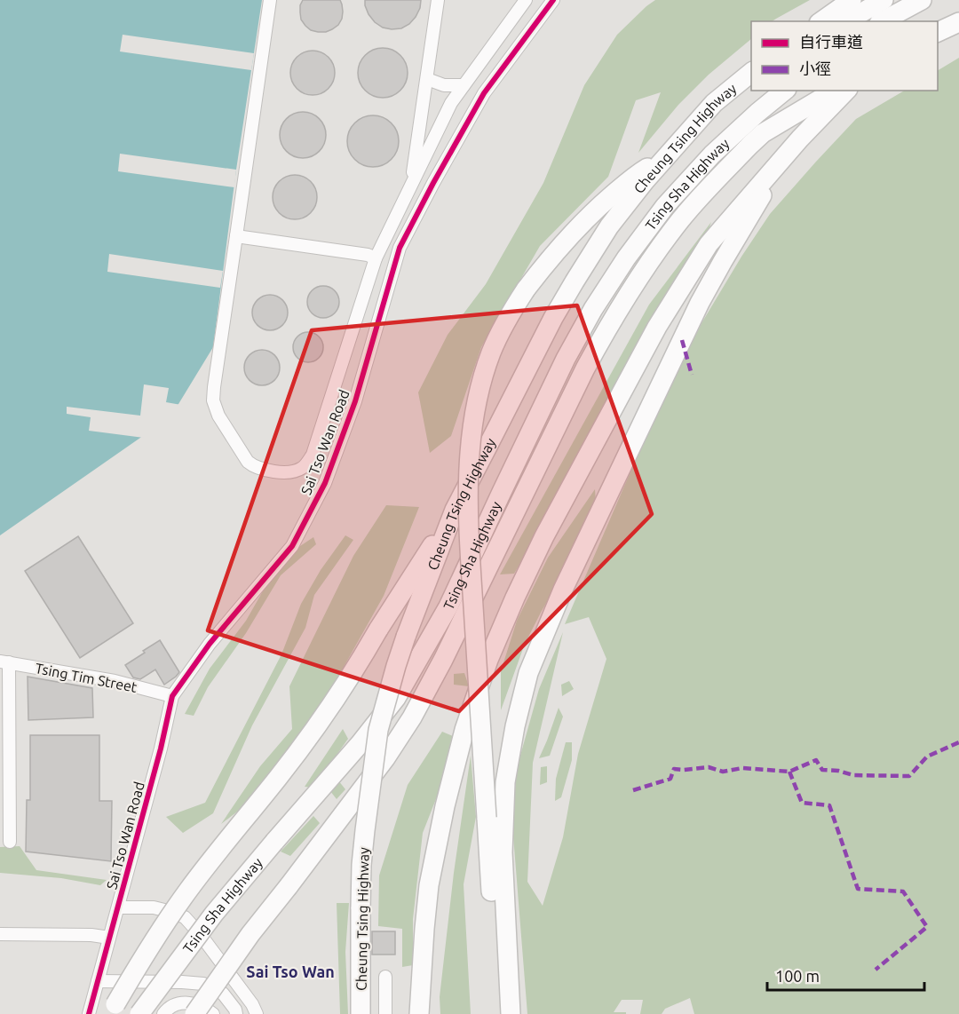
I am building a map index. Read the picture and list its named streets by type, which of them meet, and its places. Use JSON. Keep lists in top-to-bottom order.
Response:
{
  "streets": {
    "highway": ["Cheung Tsing Highway", "Tsing Sha Highway"],
    "street": ["Sai Tso Wan Road", "Tsing Tim Street"]
  },
  "crossings": [
    ["Sai Tso Wan Road", "Tsing Tim Street"]
  ],
  "districts": ["Sai Tso Wan"],
  "legend": ["自行車道", "小徑"],
  "scale_bar": "100 m"
}
